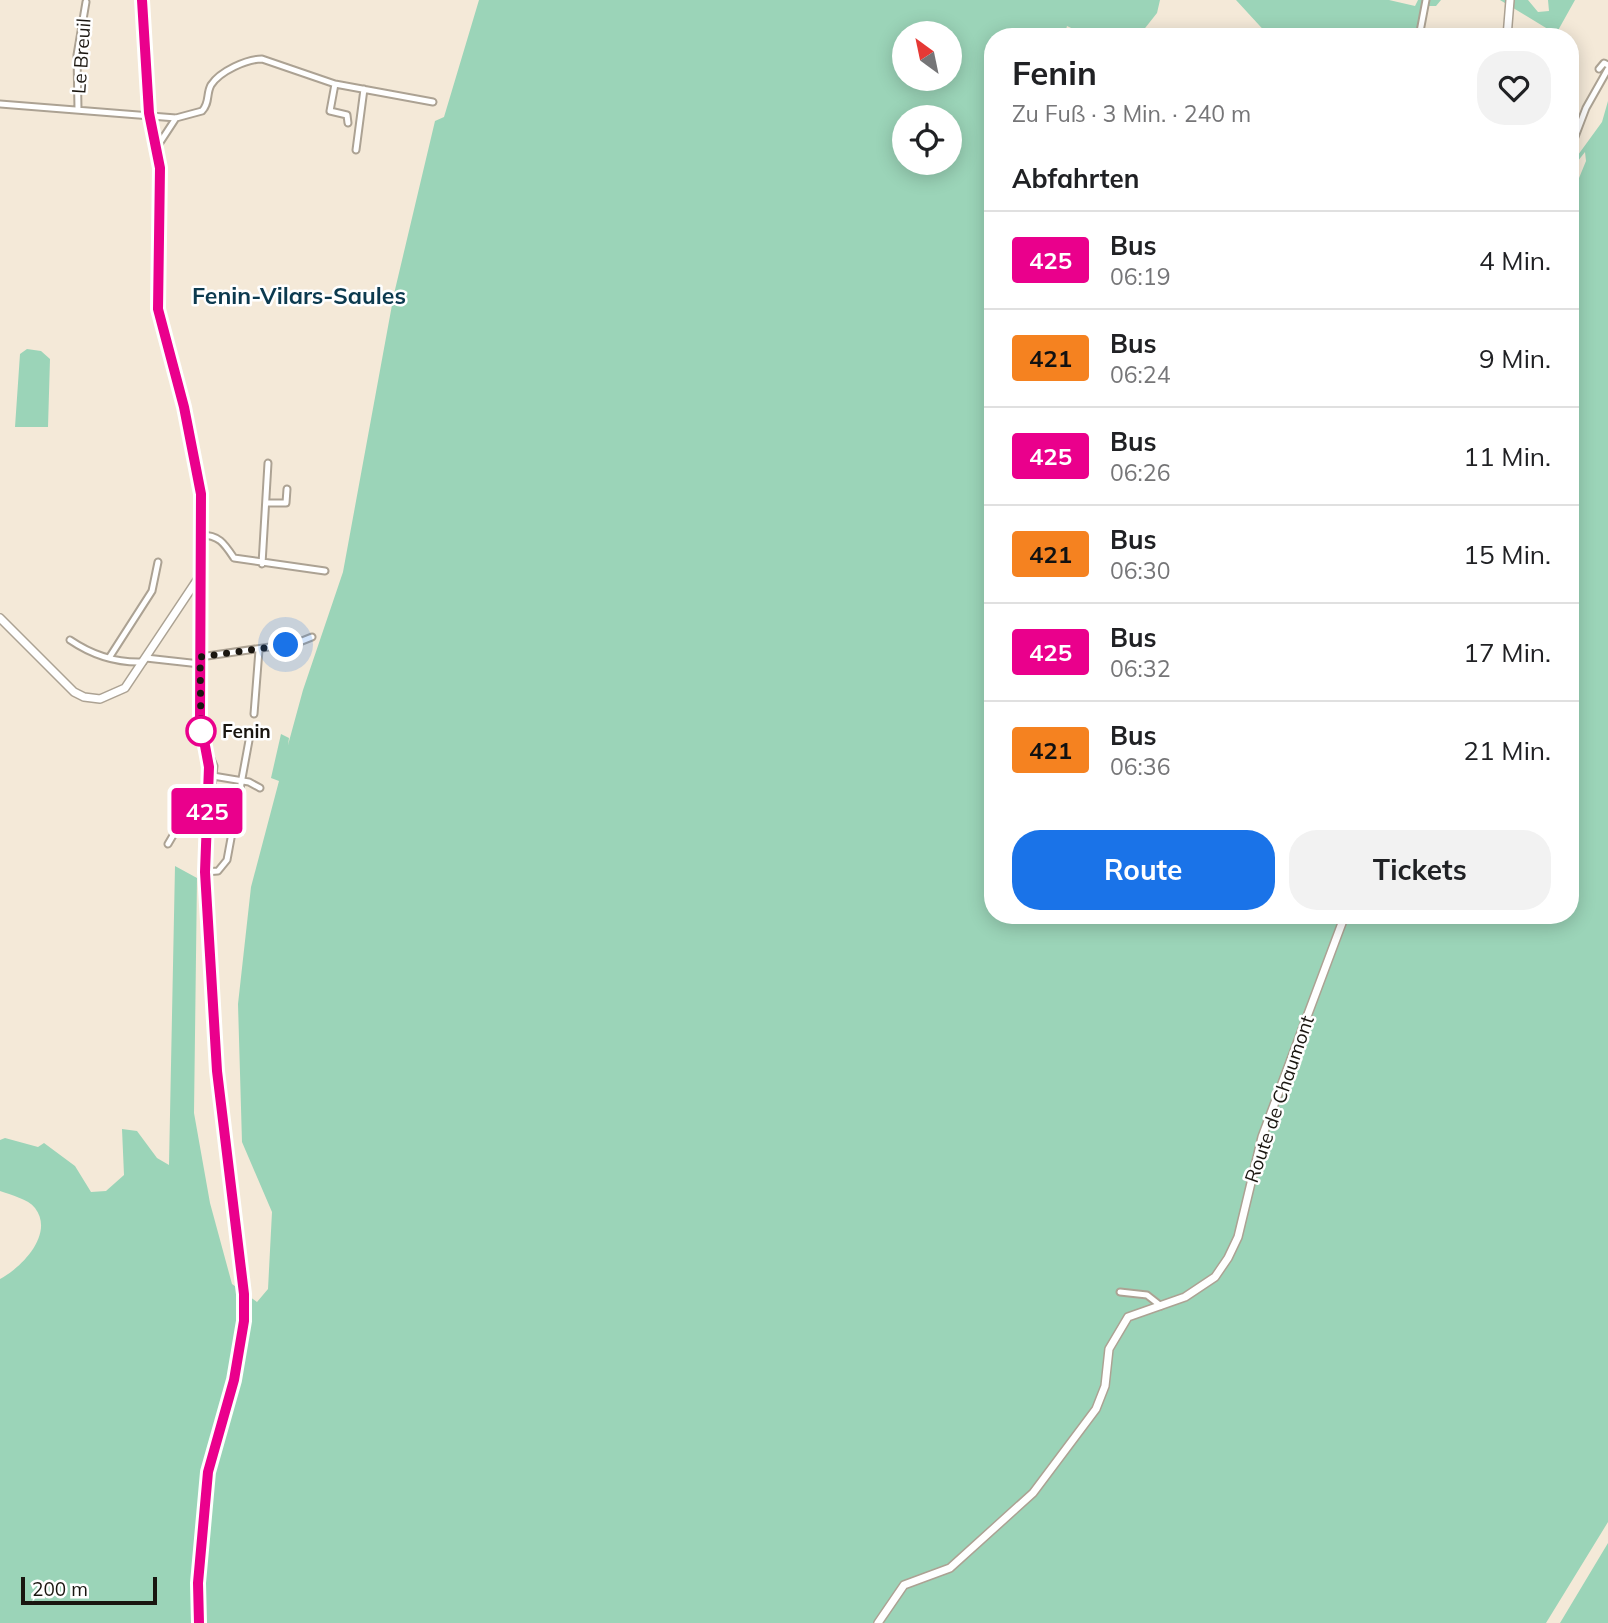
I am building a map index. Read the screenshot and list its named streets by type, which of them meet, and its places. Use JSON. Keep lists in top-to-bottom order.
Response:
{
  "streets": {
    "street": ["Le Breuil", "Route de Chaumont"]
  },
  "districts": ["Fenin-Vilars-Saules"],
  "places": ["Fenin"],
  "lines": ["bus line 425"],
  "scale_bar": "200 m",
  "north": "top left",
  "page": {
    "on_map": "425",
    "heading": [
      ["Fenin", "Zu Fuß · 3 Min. · 240 m"],
      "Abfahrten"
    ],
    "list": [
      {
        "mark": "425",
        "name": "Bus",
        "note": "06:19",
        "value": "4 Min."
      },
      {
        "mark": "421",
        "name": "Bus",
        "note": "06:24",
        "value": "9 Min."
      },
      {
        "mark": "425",
        "name": "Bus",
        "note": "06:26",
        "value": "11 Min."
      },
      {
        "mark": "421",
        "name": "Bus",
        "note": "06:30",
        "value": "15 Min."
      },
      {
        "mark": "425",
        "name": "Bus",
        "note": "06:32",
        "value": "17 Min."
      },
      {
        "mark": "421",
        "name": "Bus",
        "note": "06:36",
        "value": "21 Min."
      }
    ],
    "buttons": ["Route", "Tickets"],
    "scale": "200 m"
  }
}
